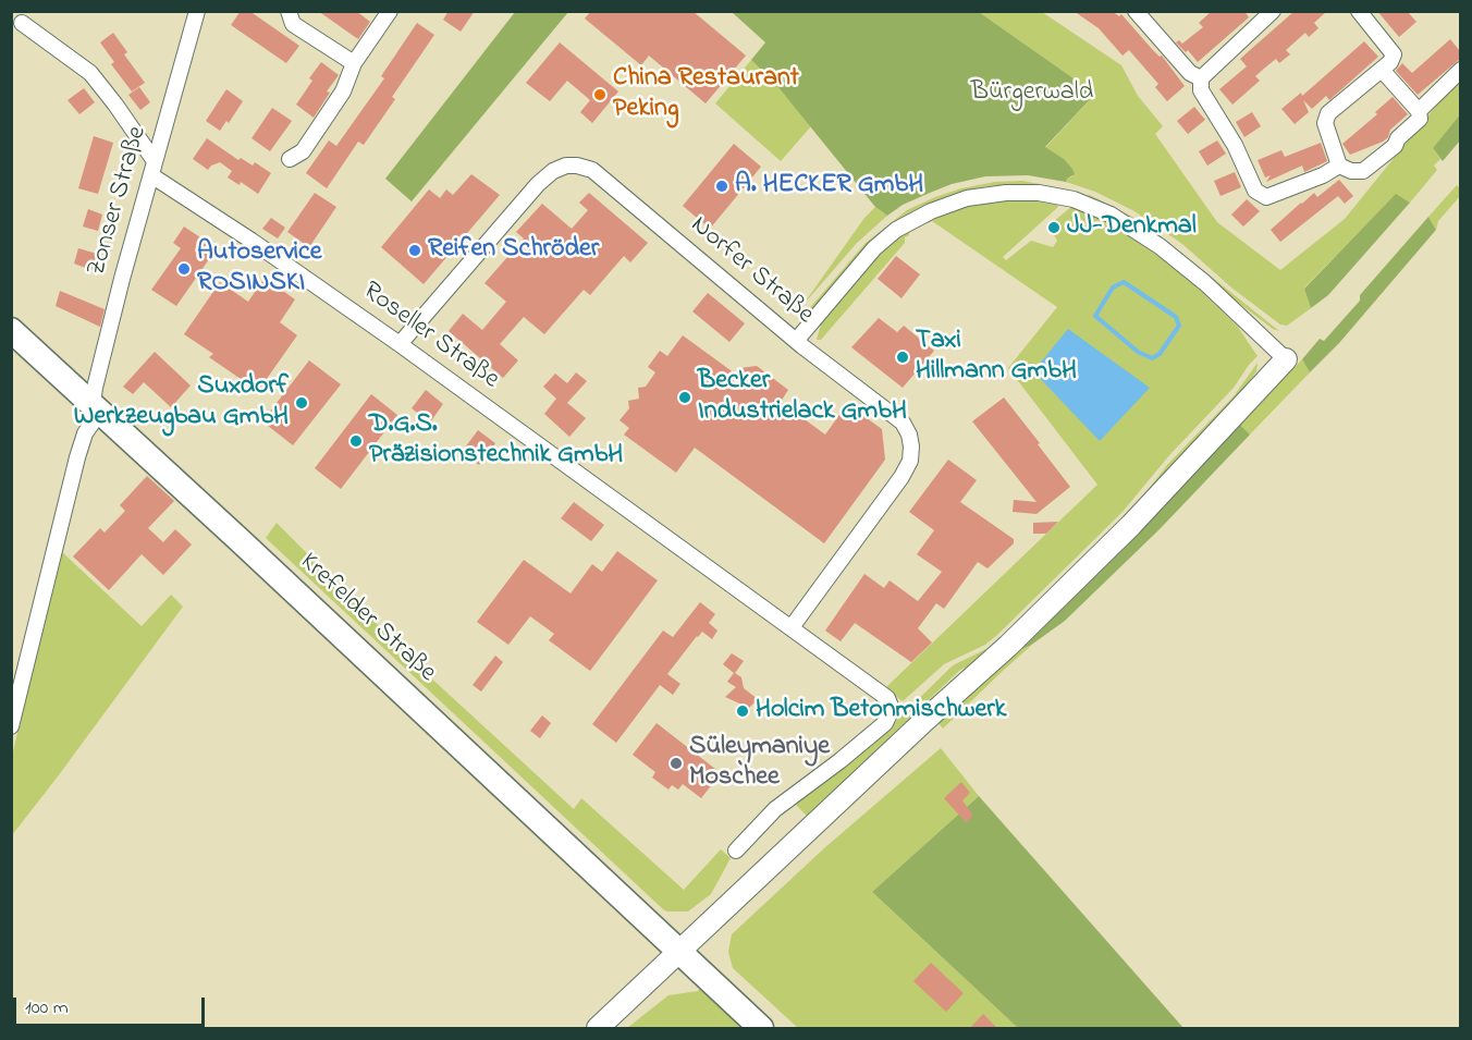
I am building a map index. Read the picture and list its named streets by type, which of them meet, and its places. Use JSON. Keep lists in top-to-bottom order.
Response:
{
  "streets": {
    "main road": ["Krefelder Straße"],
    "street": ["Zonser Straße", "Norfer Straße", "Roseller Straße"]
  },
  "crossings": [
    ["Zonser Straße", "Roseller Straße"],
    ["Zonser Straße", "Krefelder Straße"],
    ["Norfer Straße", "Roseller Straße"]
  ],
  "parks": ["Bürgerwald"],
  "places": [
    "China Restaurant Peking",
    "A. HECKER GmbH",
    "JJ-Denkmal",
    "Reifen Schröder",
    "Autoservice ROSINSKI",
    "Taxi Hillmann GmbH",
    "Becker Industrielack GmbH",
    "Suxdorf Werkzeugbau GmbH",
    "D.G.S. Präzisionstechnik GmbH",
    "Holcim Betonmischwerk",
    "Süleymaniye Moschee"
  ],
  "scale_bar": "100 m"
}
